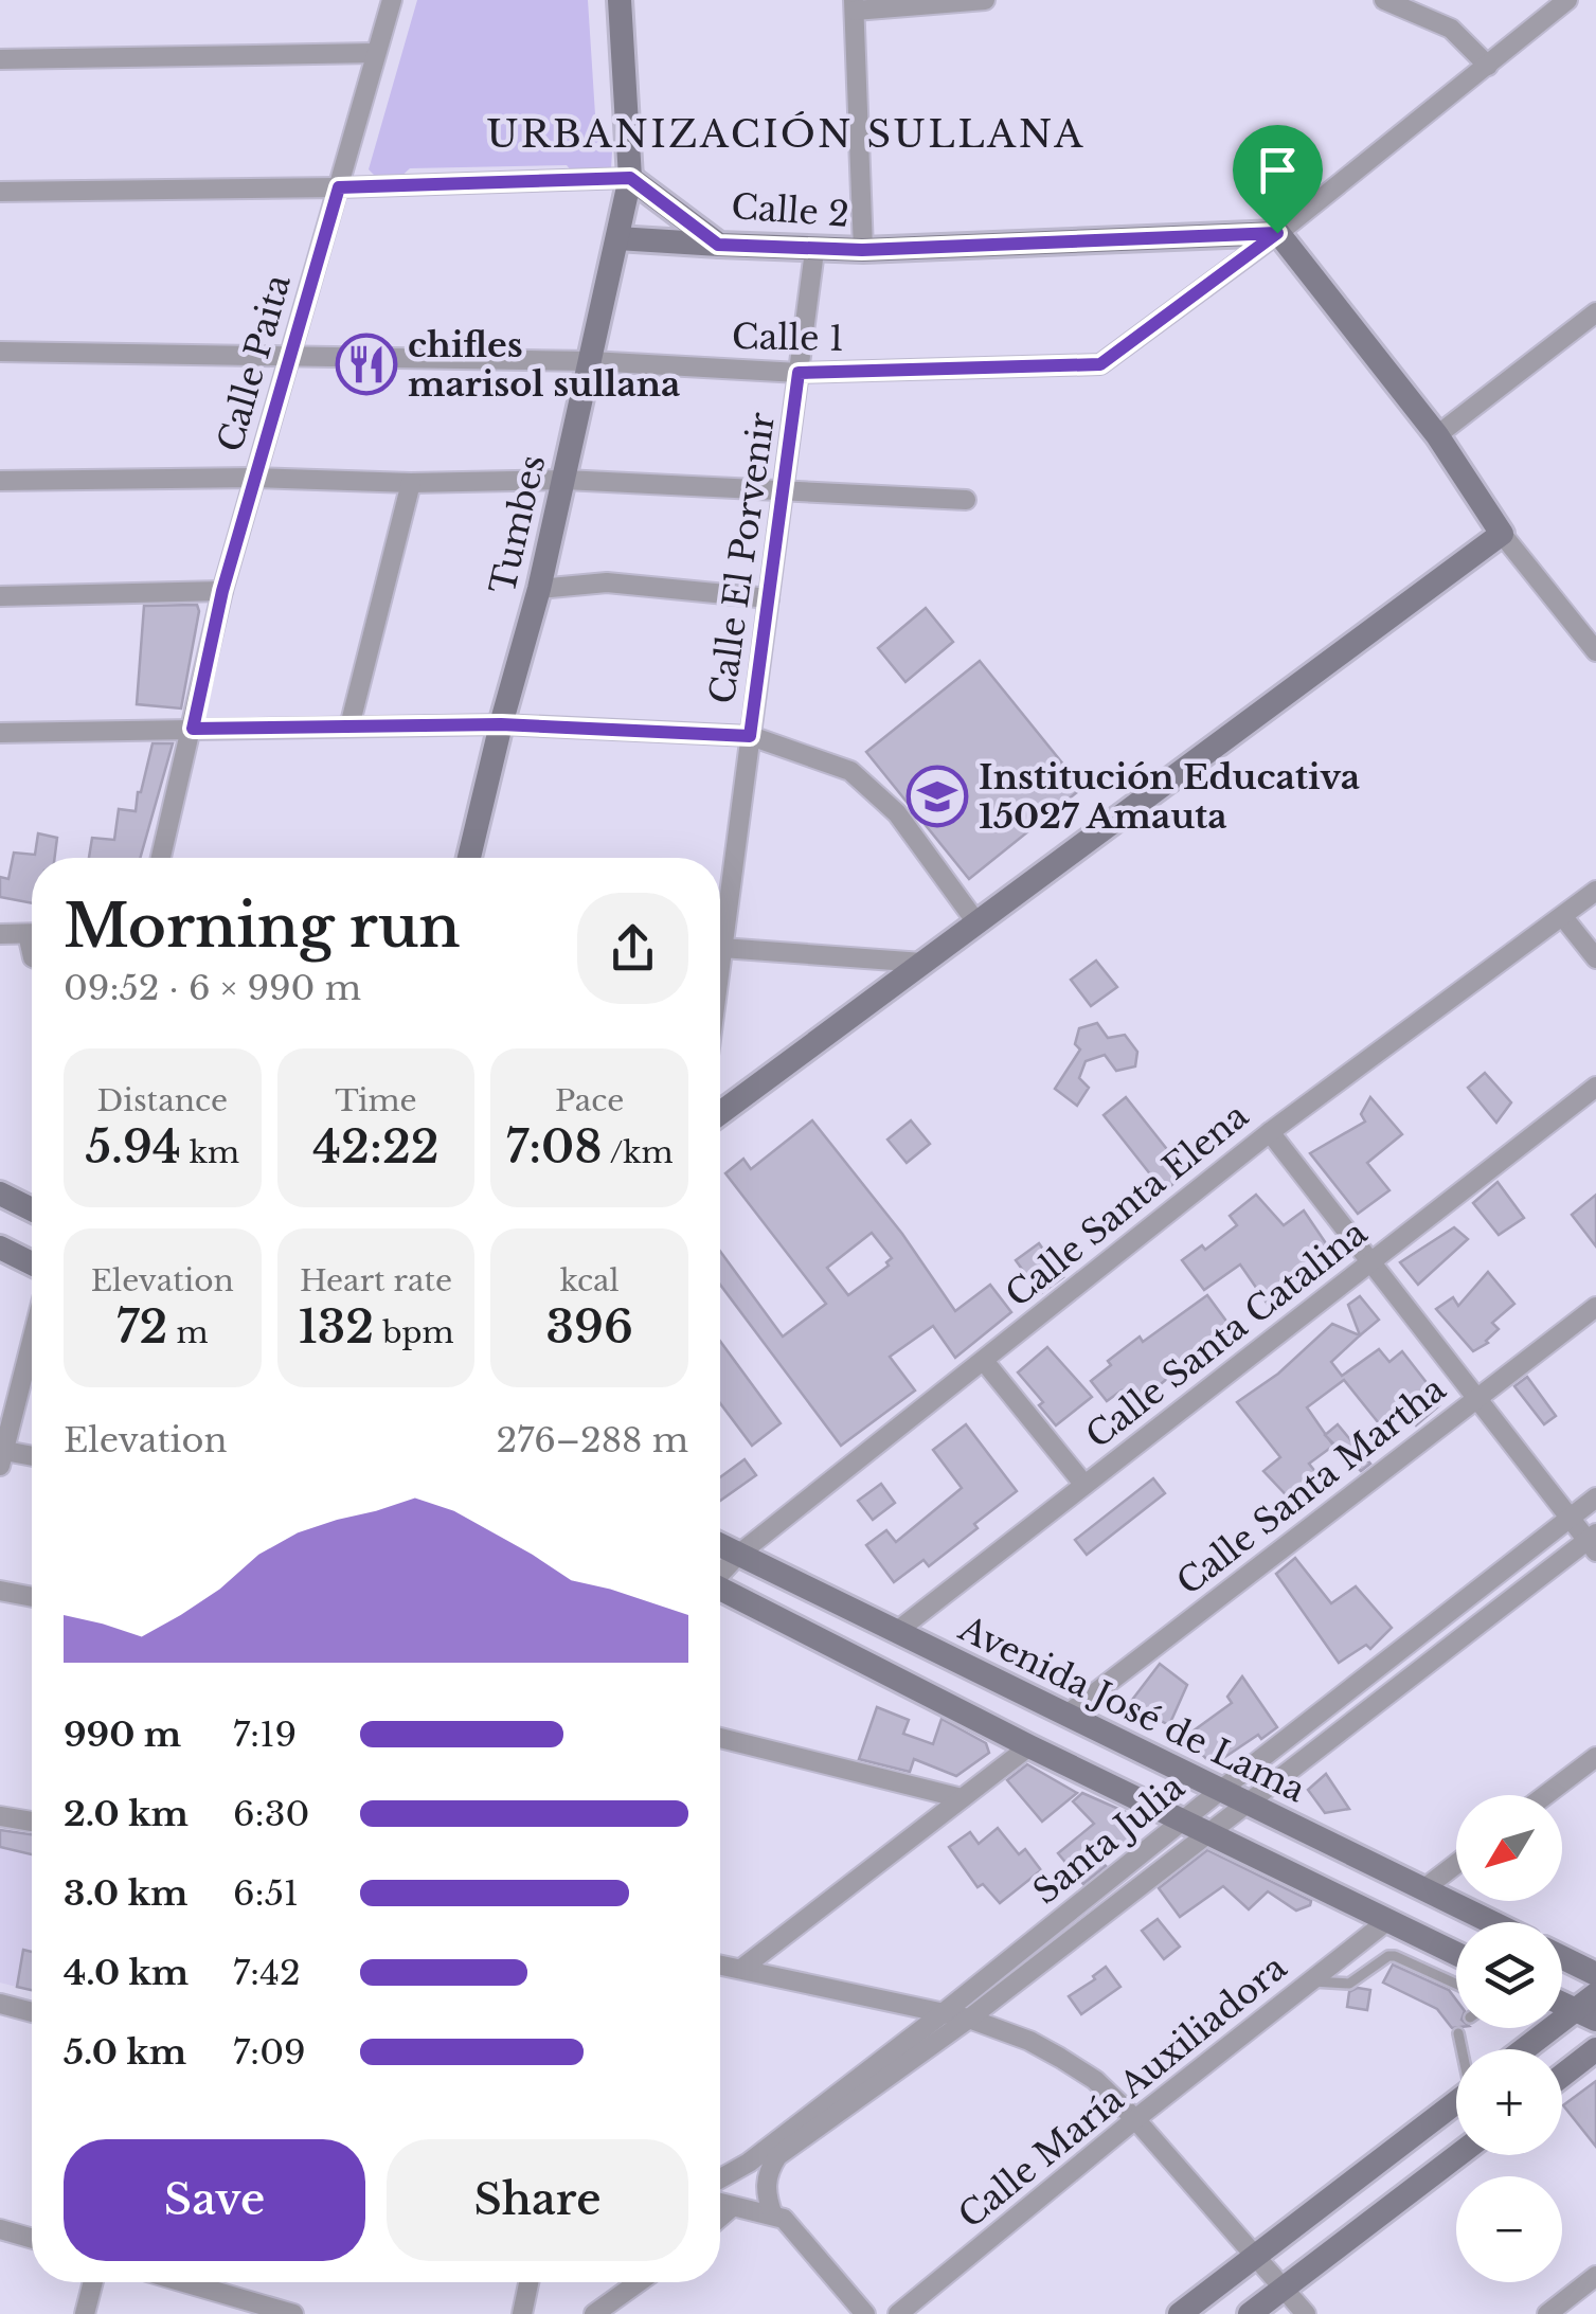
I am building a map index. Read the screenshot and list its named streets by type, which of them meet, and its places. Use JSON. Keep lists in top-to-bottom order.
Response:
{
  "streets": {
    "street": [
      "Calle 2",
      "Calle 1",
      "Calle Paita",
      "Tumbes",
      "Calle El Porvenir",
      "Calle Santa Elena",
      "Calle Santa Catalina",
      "Calle Santa Martha",
      "Avenida José de Lama",
      "Santa Julia",
      "Calle María Auxiliadora"
    ]
  },
  "crossings": [
    ["Calle 2", "Calle 1"],
    ["Calle 2", "Tumbes"],
    ["Calle 2", "Calle El Porvenir"],
    ["Calle 1", "Calle Paita"],
    ["Calle 1", "Tumbes"],
    ["Calle 1", "Calle El Porvenir"],
    ["Calle Santa Elena", "Avenida José de Lama"],
    ["Calle Santa Catalina", "Avenida José de Lama"],
    ["Calle Santa Martha", "Avenida José de Lama"],
    ["Avenida José de Lama", "Santa Julia"]
  ],
  "districts": ["URBANIZACIÓN SULLANA"],
  "places": {
    "restaurant": ["chifles marisol sullana"],
    "school or university": ["Institución Educativa 15027 Amauta"]
  },
  "north": "bottom left",
  "page": {
    "heading": ["Morning run", "09:52 · 6 × 990 m"],
    "stats": [
      ["Distance", "5.94 km"],
      ["Time", "42:22"],
      ["Pace", "7:08 /km"],
      ["Elevation", "72 m"],
      ["Heart rate", "132 bpm"],
      ["kcal", "396"]
    ],
    "chart": ["Elevation", "276–288 m"],
    "list": [
      {
        "name": "990 m",
        "note": "7:19"
      },
      {
        "name": "2.0 km",
        "note": "6:30"
      },
      {
        "name": "3.0 km",
        "note": "6:51"
      },
      {
        "name": "4.0 km",
        "note": "7:42"
      },
      {
        "name": "5.0 km",
        "note": "7:09"
      }
    ],
    "map_buttons": ["+", "−"],
    "buttons": ["Save", "Share"]
  }
}
